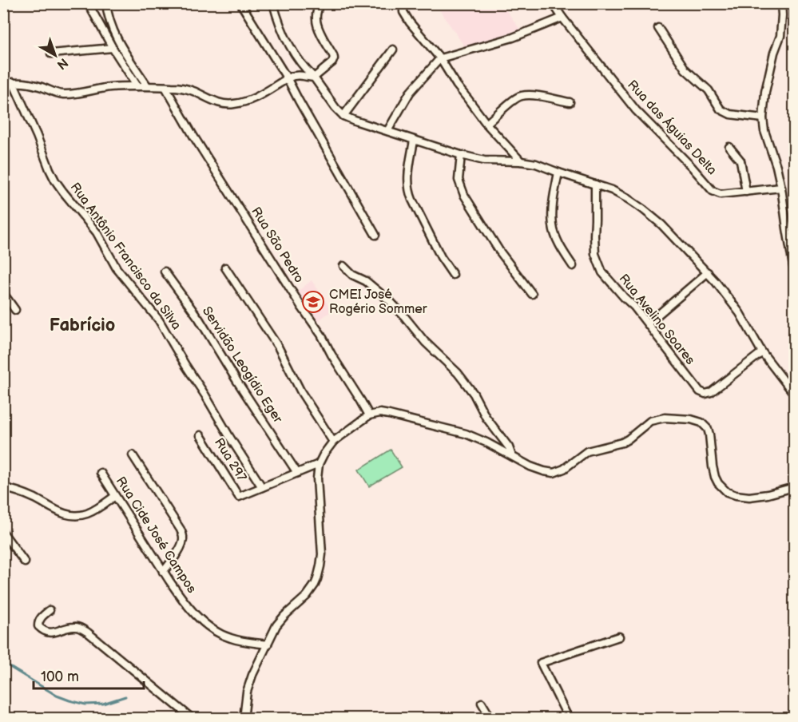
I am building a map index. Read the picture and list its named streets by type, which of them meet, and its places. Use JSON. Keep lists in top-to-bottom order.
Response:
{
  "streets": {
    "street": [
      "Rua das Águias Delta",
      "Rua São Pedro",
      "Rua Antônio Francisco da Silva",
      "Rua Avelino Soares",
      "Servidão Leogídio Eger",
      "Rua 297",
      "Rua Cide José Campos"
    ]
  },
  "crossings": [
    ["Rua Antônio Francisco da Silva", "Rua 297"]
  ],
  "districts": ["Fabrício"],
  "places": {
    "school or university": ["CMEI José Rogério Sommer"]
  },
  "scale_bar": "100 m",
  "north": "bottom right"
}
